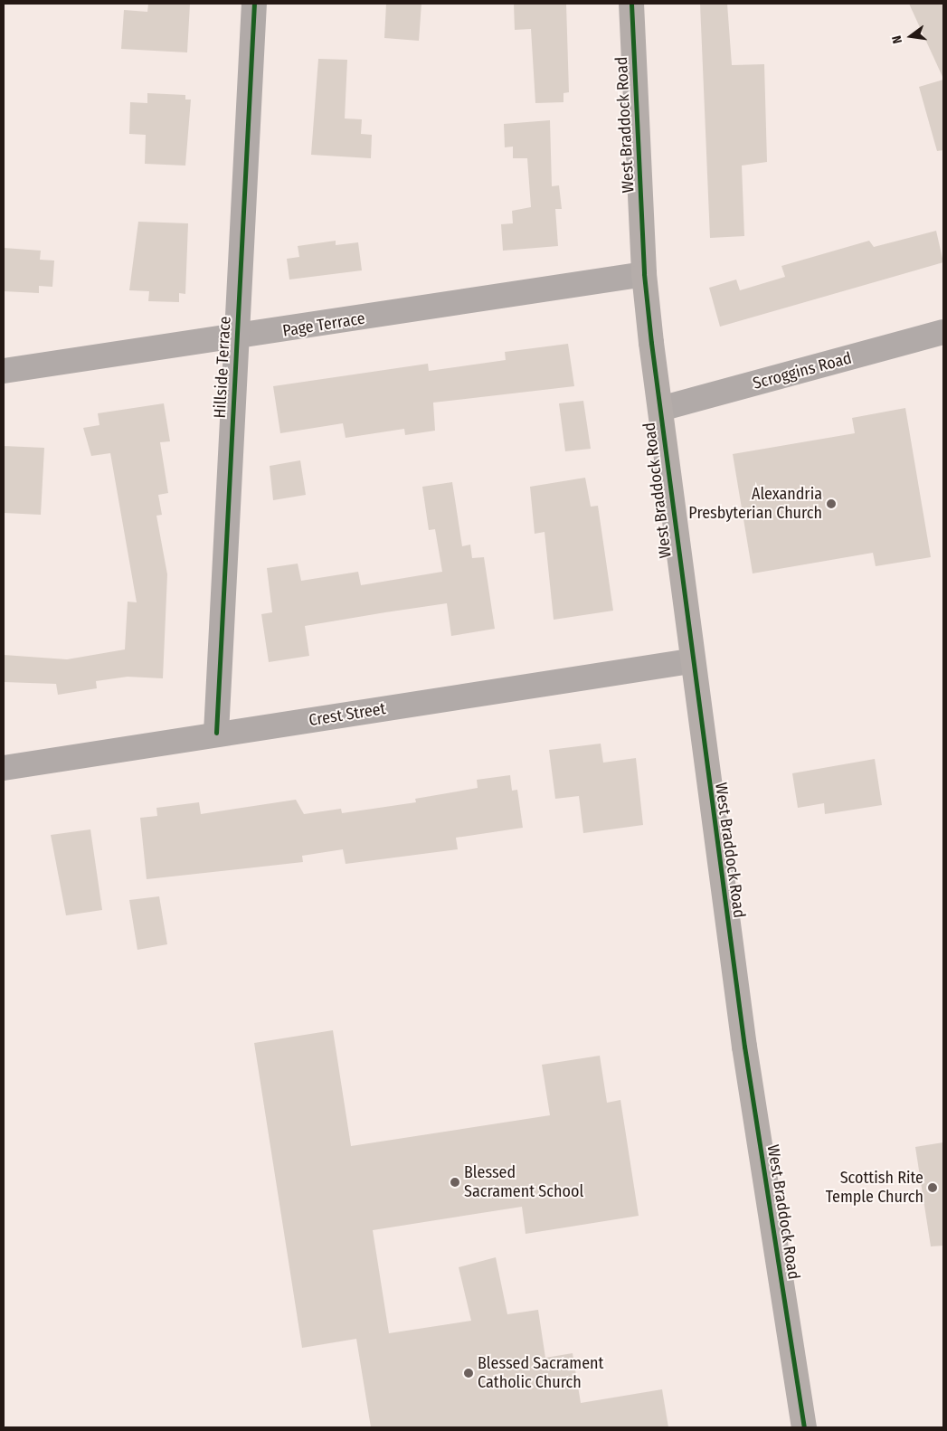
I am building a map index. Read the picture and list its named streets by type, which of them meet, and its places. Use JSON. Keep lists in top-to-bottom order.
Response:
{
  "streets": {
    "main road": ["West Braddock Road"],
    "street": [
      "Page Terrace",
      "Hillside Terrace",
      "Scroggins Road",
      "Crest Street"
    ]
  },
  "crossings": [
    ["West Braddock Road", "Page Terrace"],
    ["West Braddock Road", "Scroggins Road"],
    ["West Braddock Road", "Crest Street"],
    ["Page Terrace", "Hillside Terrace"],
    ["Hillside Terrace", "Crest Street"]
  ],
  "places": [
    "Alexandria Presbyterian Church",
    "Blessed Sacrament School",
    "Scottish Rite Temple Church",
    "Blessed Sacrament Catholic Church"
  ],
  "north": "left"
}
